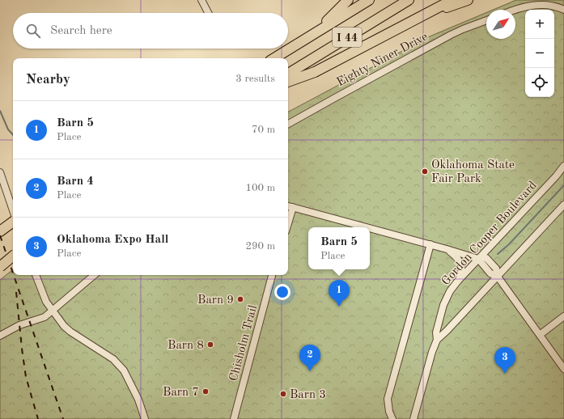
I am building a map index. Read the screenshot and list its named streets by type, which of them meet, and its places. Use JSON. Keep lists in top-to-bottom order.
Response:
{
  "streets": {
    "highway": ["I 44"],
    "street": ["Eighty Niner Drive", "Gordon Cooper Boulevard", "Chisholm Trail"]
  },
  "places": [
    "Oklahoma State Fair Park",
    "Barn 9",
    "Barn 8",
    "Barn 7",
    "Barn 3"
  ],
  "north": "top right",
  "page": {
    "map_buttons": ["+", "−"],
    "search": "Search here",
    "heading": ["Nearby", "3 results"],
    "list": [
      {
        "mark": "1",
        "name": "Barn 5",
        "note": "Place",
        "value": "70 m"
      },
      {
        "mark": "2",
        "name": "Barn 4",
        "note": "Place",
        "value": "100 m"
      },
      {
        "mark": "3",
        "name": "Oklahoma Expo Hall",
        "note": "Place",
        "value": "290 m"
      }
    ],
    "popup": ["Barn 5", "Place"],
    "pins": ["1", "2", "3"]
  }
}
